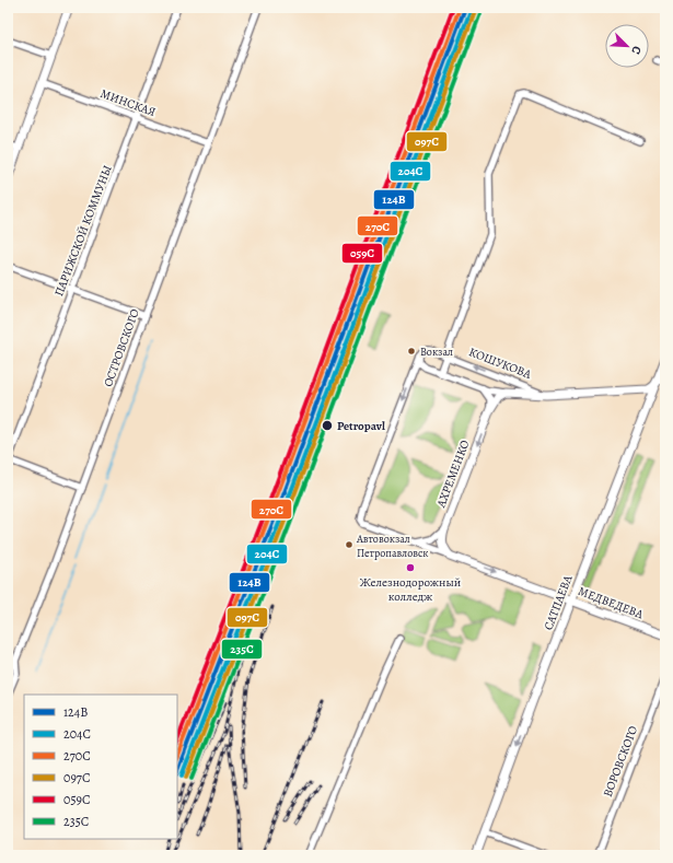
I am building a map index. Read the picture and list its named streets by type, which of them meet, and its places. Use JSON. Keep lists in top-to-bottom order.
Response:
{
  "streets": {
    "street": [
      "МИНСКАЯ",
      "ПАРИЖСКОЙ КОММУНЫ",
      "ОСТРОВСКОГО",
      "КОШУКОВА",
      "АХРЕМЕНКО",
      "САТПАЕВА",
      "МЕДВЕДЕВА",
      "ВОРОВСКОГО"
    ]
  },
  "crossings": [
    ["МИНСКАЯ", "ПАРИЖСКОЙ КОММУНЫ"],
    ["МИНСКАЯ", "ОСТРОВСКОГО"],
    ["КОШУКОВА", "АХРЕМЕНКО"],
    ["КОШУКОВА", "САТПАЕВА"],
    ["АХРЕМЕНКО", "МЕДВЕДЕВА"],
    ["САТПАЕВА", "МЕДВЕДЕВА"]
  ],
  "one_way": ["АХРЕМЕНКО", "САТПАЕВА", "МЕДВЕДЕВА"],
  "places": [
    "Вокзал",
    "Petropavl",
    "Автовокзал Петропавловск",
    "Железнодорожный колледж"
  ],
  "lines": [
    "transit line 124В",
    "transit line 270С",
    "transit line 059С",
    "transit line 204С",
    "transit line 097С",
    "transit line 235С"
  ],
  "legend": [
    "124В",
    "204С",
    "270С",
    "097С",
    "059С",
    "235С"
  ],
  "north": "bottom right"
}
